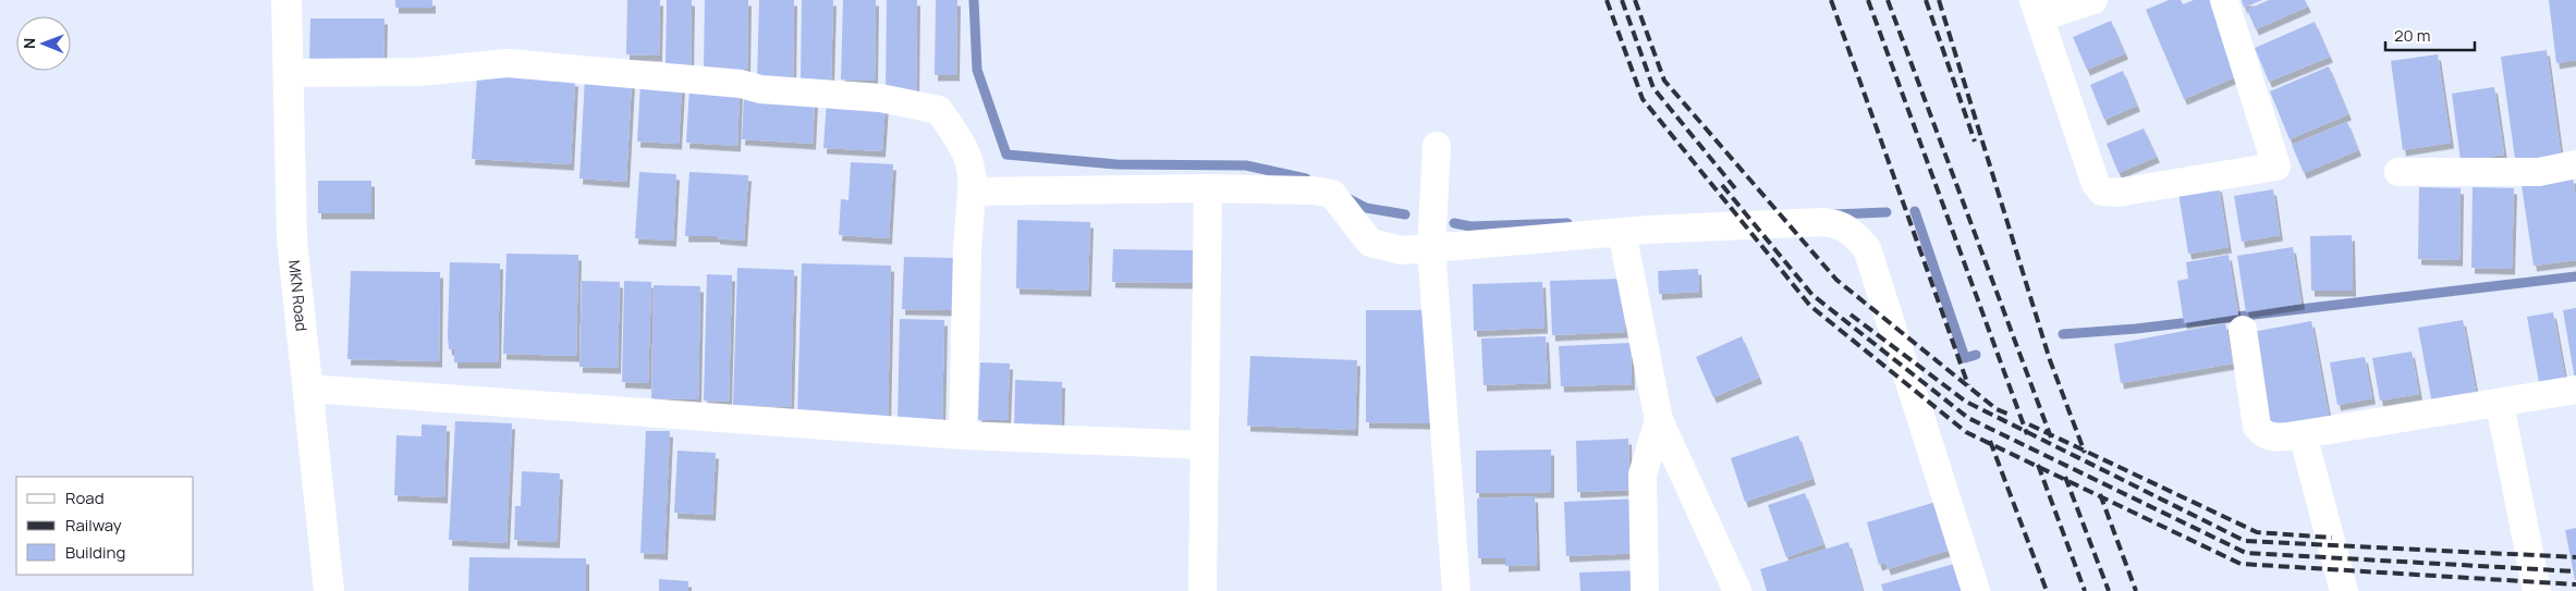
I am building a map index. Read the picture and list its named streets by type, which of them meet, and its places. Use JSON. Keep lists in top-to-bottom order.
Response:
{
  "streets": {
    "street": ["MKN Road"]
  },
  "legend": ["Road", "Railway", "Building"],
  "scale_bar": "20 m",
  "north": "left"
}
